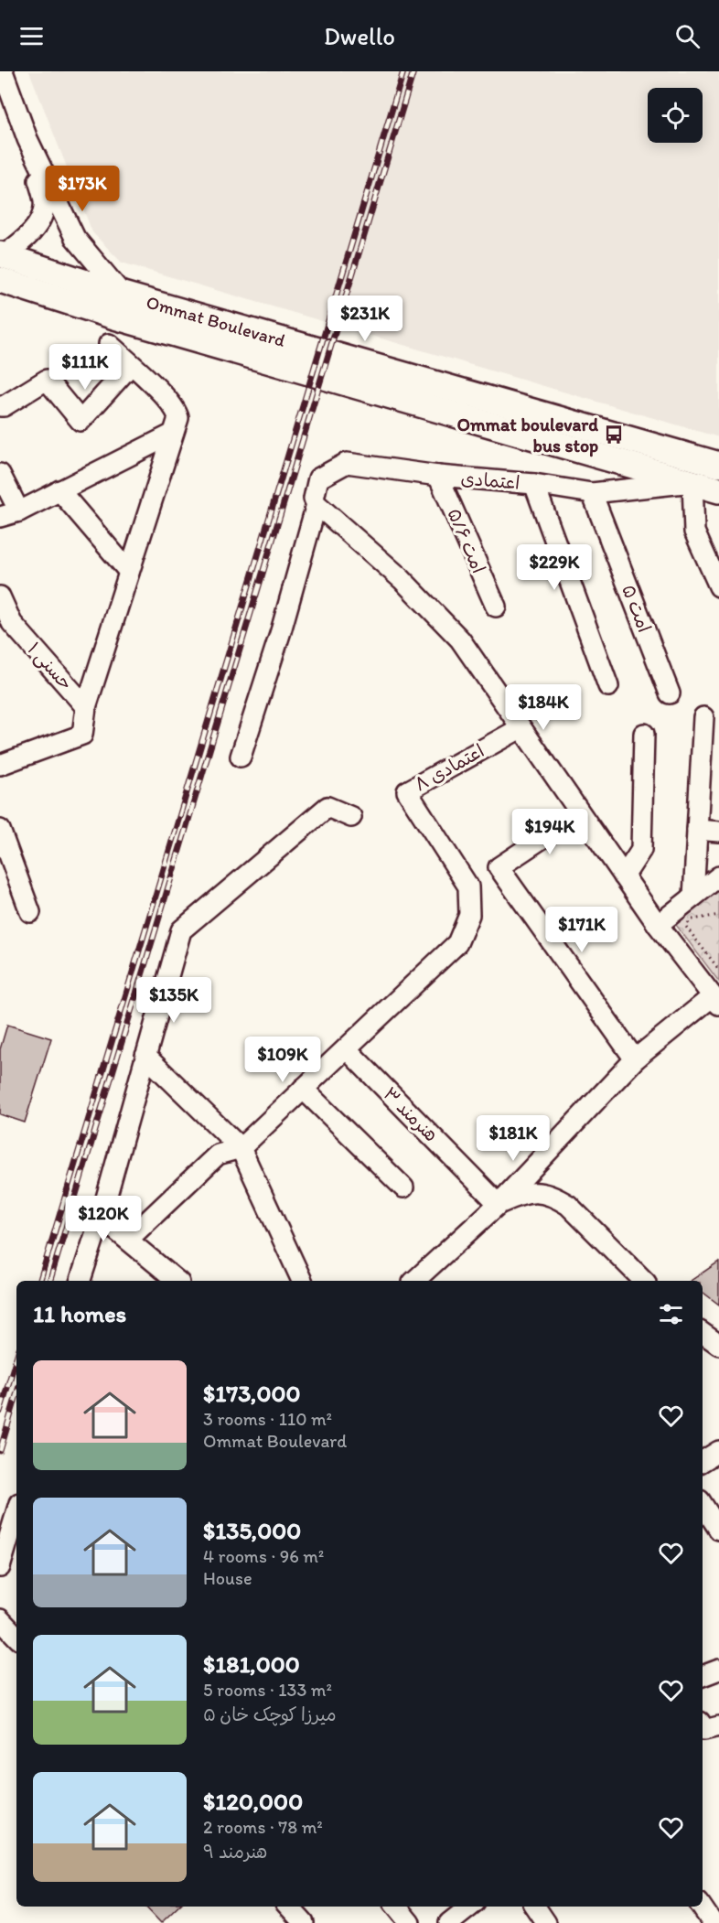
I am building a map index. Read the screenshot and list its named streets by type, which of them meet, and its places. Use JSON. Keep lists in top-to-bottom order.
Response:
{
  "streets": {
    "main road": ["Ommat Boulevard"],
    "street": [
      "اعتمادی",
      "امت ۵/۶",
      "امت ۵",
      "حسنی ۱",
      "اعتمادی ۸",
      "هنرمند ۳"
    ]
  },
  "crossings": [
    ["Ommat Boulevard", "اعتمادی"],
    ["اعتمادی", "امت ۵/۶"],
    ["اعتمادی", "امت ۵"],
    ["اعتمادی ۸", "هنرمند ۳"]
  ],
  "places": {
    "bus stop": ["Ommat boulevard bus stop"]
  },
  "page": {
    "header": "Dwello",
    "price": [
      "$173K",
      "$231K",
      "$111K",
      "$229K",
      "$184K",
      "$194K",
      "$171K",
      "$135K",
      "$109K",
      "$181K",
      "$120K"
    ],
    "heading": "11 homes",
    "list": [
      {
        "name": "$173,000",
        "note": "3 rooms · 110 m² · Ommat Boulevard"
      },
      {
        "name": "$135,000",
        "note": "4 rooms · 96 m² · House"
      },
      {
        "name": "$181,000",
        "note": "5 rooms · 133 m² · میرزا کوچک خان ۵"
      },
      {
        "name": "$120,000",
        "note": "2 rooms · 78 m² · هنرمند ۹"
      }
    ]
  }
}
